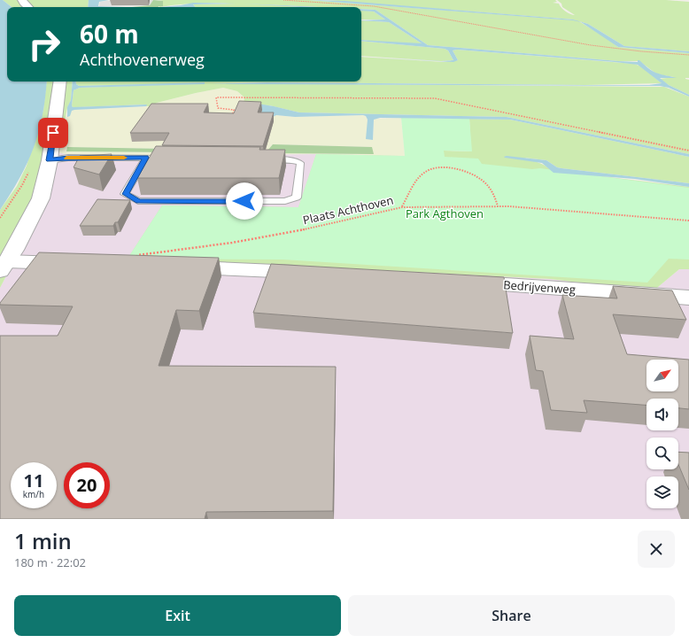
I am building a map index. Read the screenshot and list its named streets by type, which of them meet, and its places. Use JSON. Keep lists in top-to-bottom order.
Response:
{
  "streets": {
    "street": ["Bedrijvenweg"],
    "path": ["Plaats Achthoven"]
  },
  "parks": ["Park Agthoven"],
  "north": "top right",
  "page": {
    "turn": ["60 m", "Achthovenerweg"],
    "speed": "11 km/h",
    "limit": "20",
    "heading": ["1 min", "180 m · 22:02"],
    "buttons": ["Exit", "Share"]
  }
}
